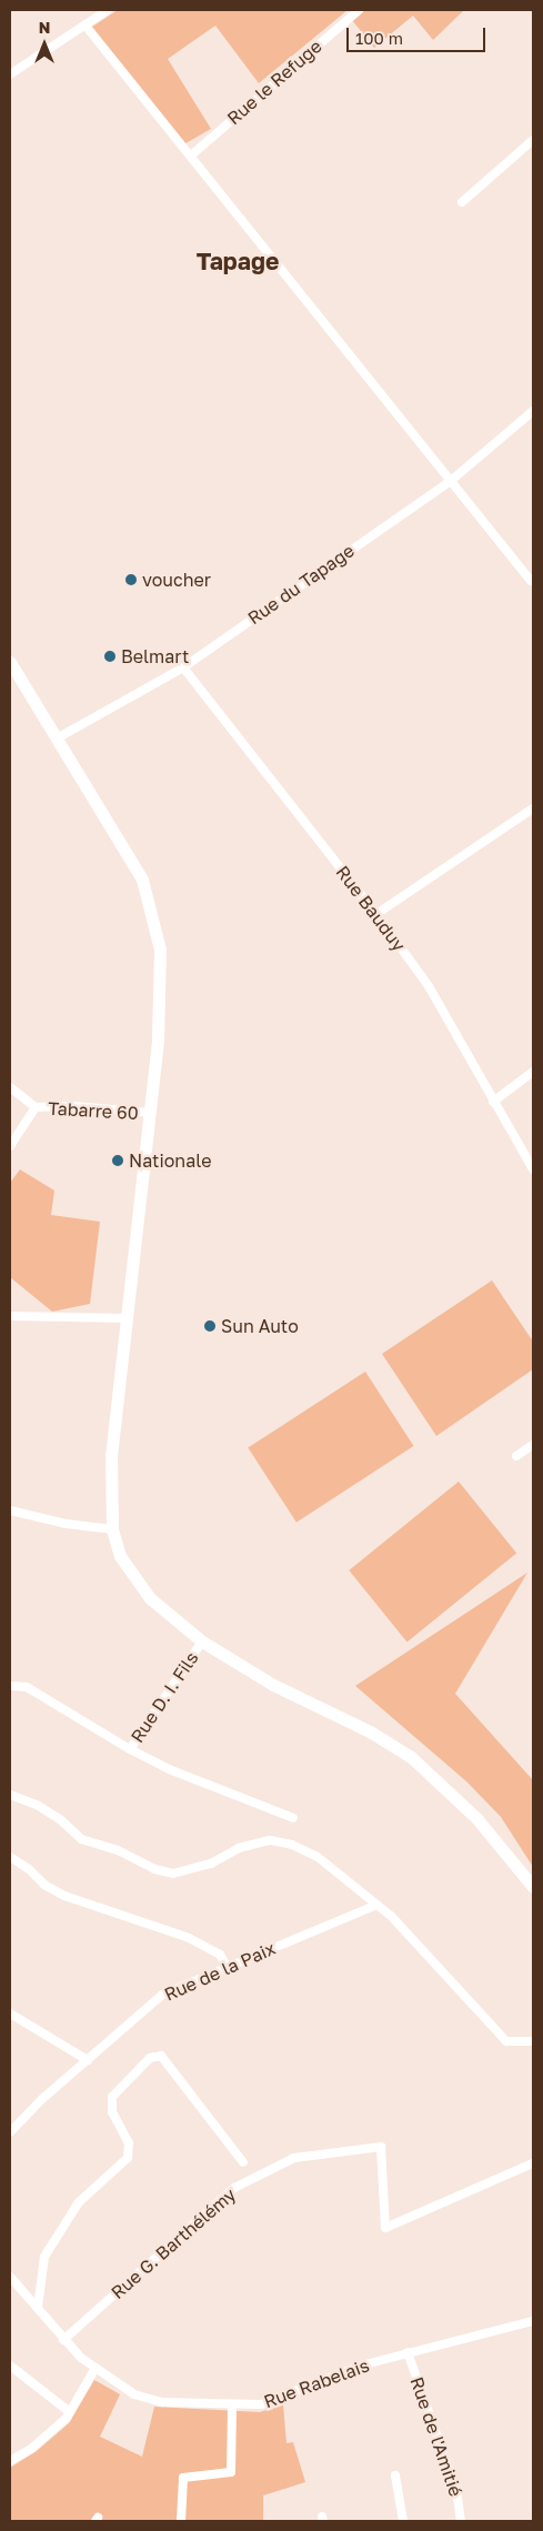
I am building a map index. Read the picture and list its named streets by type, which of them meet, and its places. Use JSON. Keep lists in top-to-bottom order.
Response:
{
  "streets": {
    "street": [
      "Rue le Refuge",
      "Rue du Tapage",
      "Rue Bauduy",
      "Tabarre 60",
      "Rue D. I. Fils",
      "Rue de la Paix",
      "Rue G. Barthélémy",
      "Rue Rabelais",
      "Rue de l'Amitié"
    ]
  },
  "crossings": [
    ["Rue du Tapage", "Rue Bauduy"],
    ["Rue G. Barthélémy", "Rue Rabelais"],
    ["Rue Rabelais", "Rue de l'Amitié"]
  ],
  "districts": ["Tapage"],
  "places": [
    "voucher",
    "Belmart",
    "Nationale",
    "Sun Auto"
  ],
  "scale_bar": "100 m",
  "north": "top"
}
